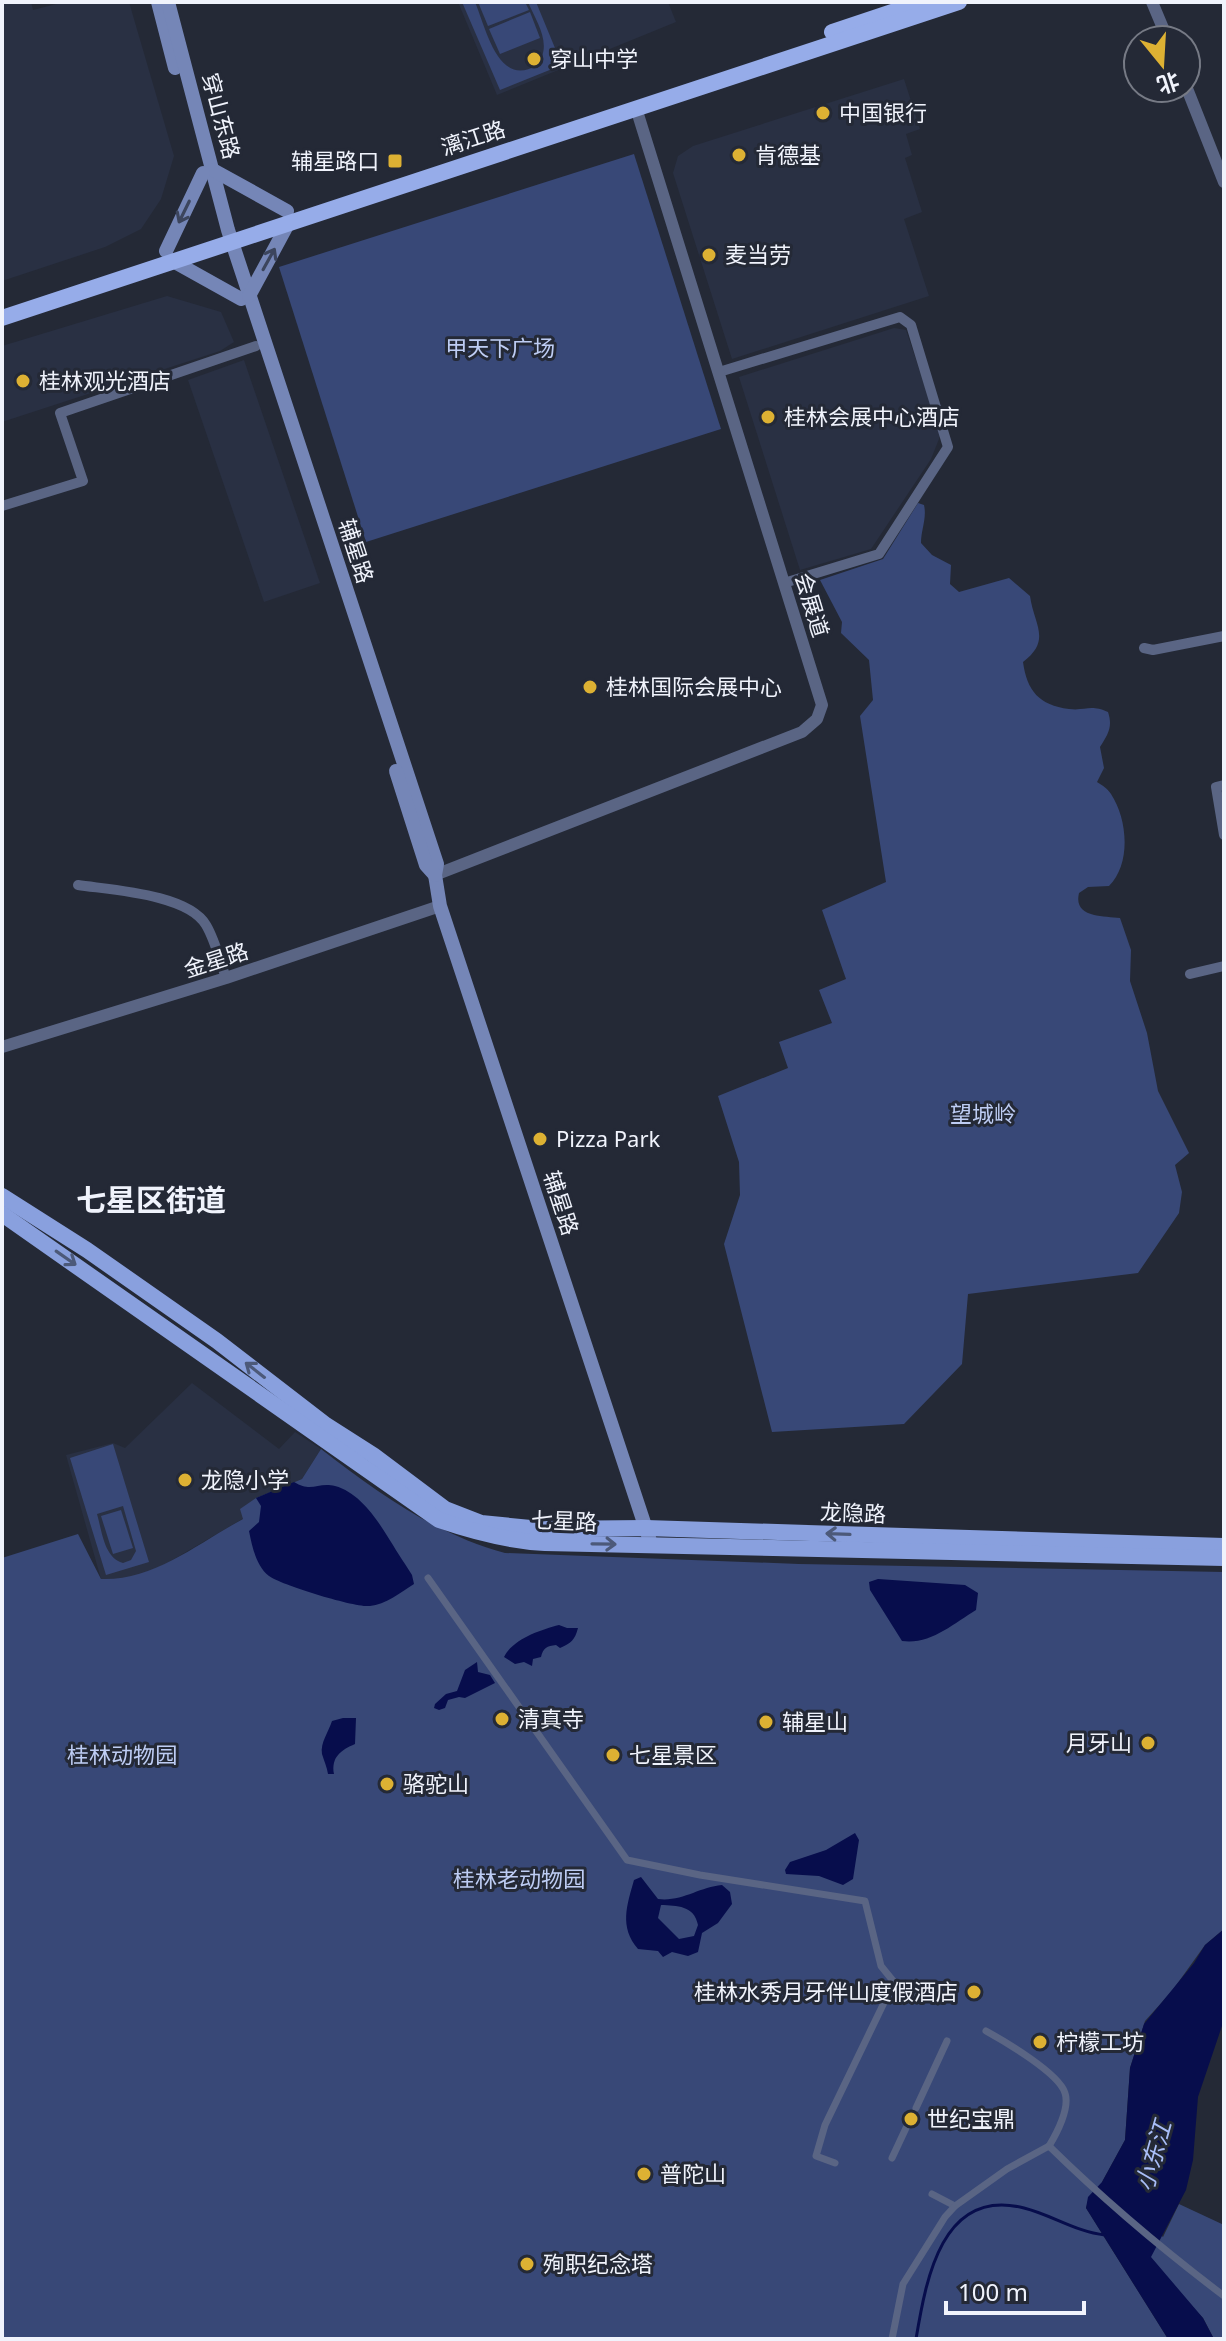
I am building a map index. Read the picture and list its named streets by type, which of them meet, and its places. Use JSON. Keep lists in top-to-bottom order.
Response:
{
  "streets": {
    "highway": ["漓江路"],
    "main road": [
      "穿山东路",
      "辅星路",
      "龙隐路",
      "七星路"
    ],
    "street": ["会展道", "金星路"]
  },
  "crossings": [
    ["穿山东路", "漓江路"],
    ["穿山东路", "辅星路"],
    ["漓江路", "辅星路"],
    ["漓江路", "会展道"],
    ["辅星路", "会展道"],
    ["辅星路", "金星路"],
    ["辅星路", "龙隐路"],
    ["辅星路", "七星路"],
    ["龙隐路", "七星路"]
  ],
  "one_way": ["龙隐路", "七星路"],
  "districts": ["七星区街道"],
  "water": ["小东江"],
  "parks": [
    "甲天下广场",
    "望城岭",
    "桂林动物园",
    "桂林老动物园"
  ],
  "places": {
    "other": [
      "穿山中学",
      "中国银行",
      "肯德基",
      "麦当劳",
      "桂林观光酒店",
      "桂林会展中心酒店",
      "桂林国际会展中心",
      "Pizza Park",
      "龙隐小学",
      "清真寺",
      "辅星山",
      "月牙山",
      "七星景区",
      "骆驼山",
      "桂林水秀月牙伴山度假酒店",
      "柠檬工坊",
      "世纪宝鼎",
      "普陀山",
      "殉职纪念塔"
    ],
    "transit": ["辅星路口"]
  },
  "scale_bar": "100 m",
  "north": "bottom"
}
